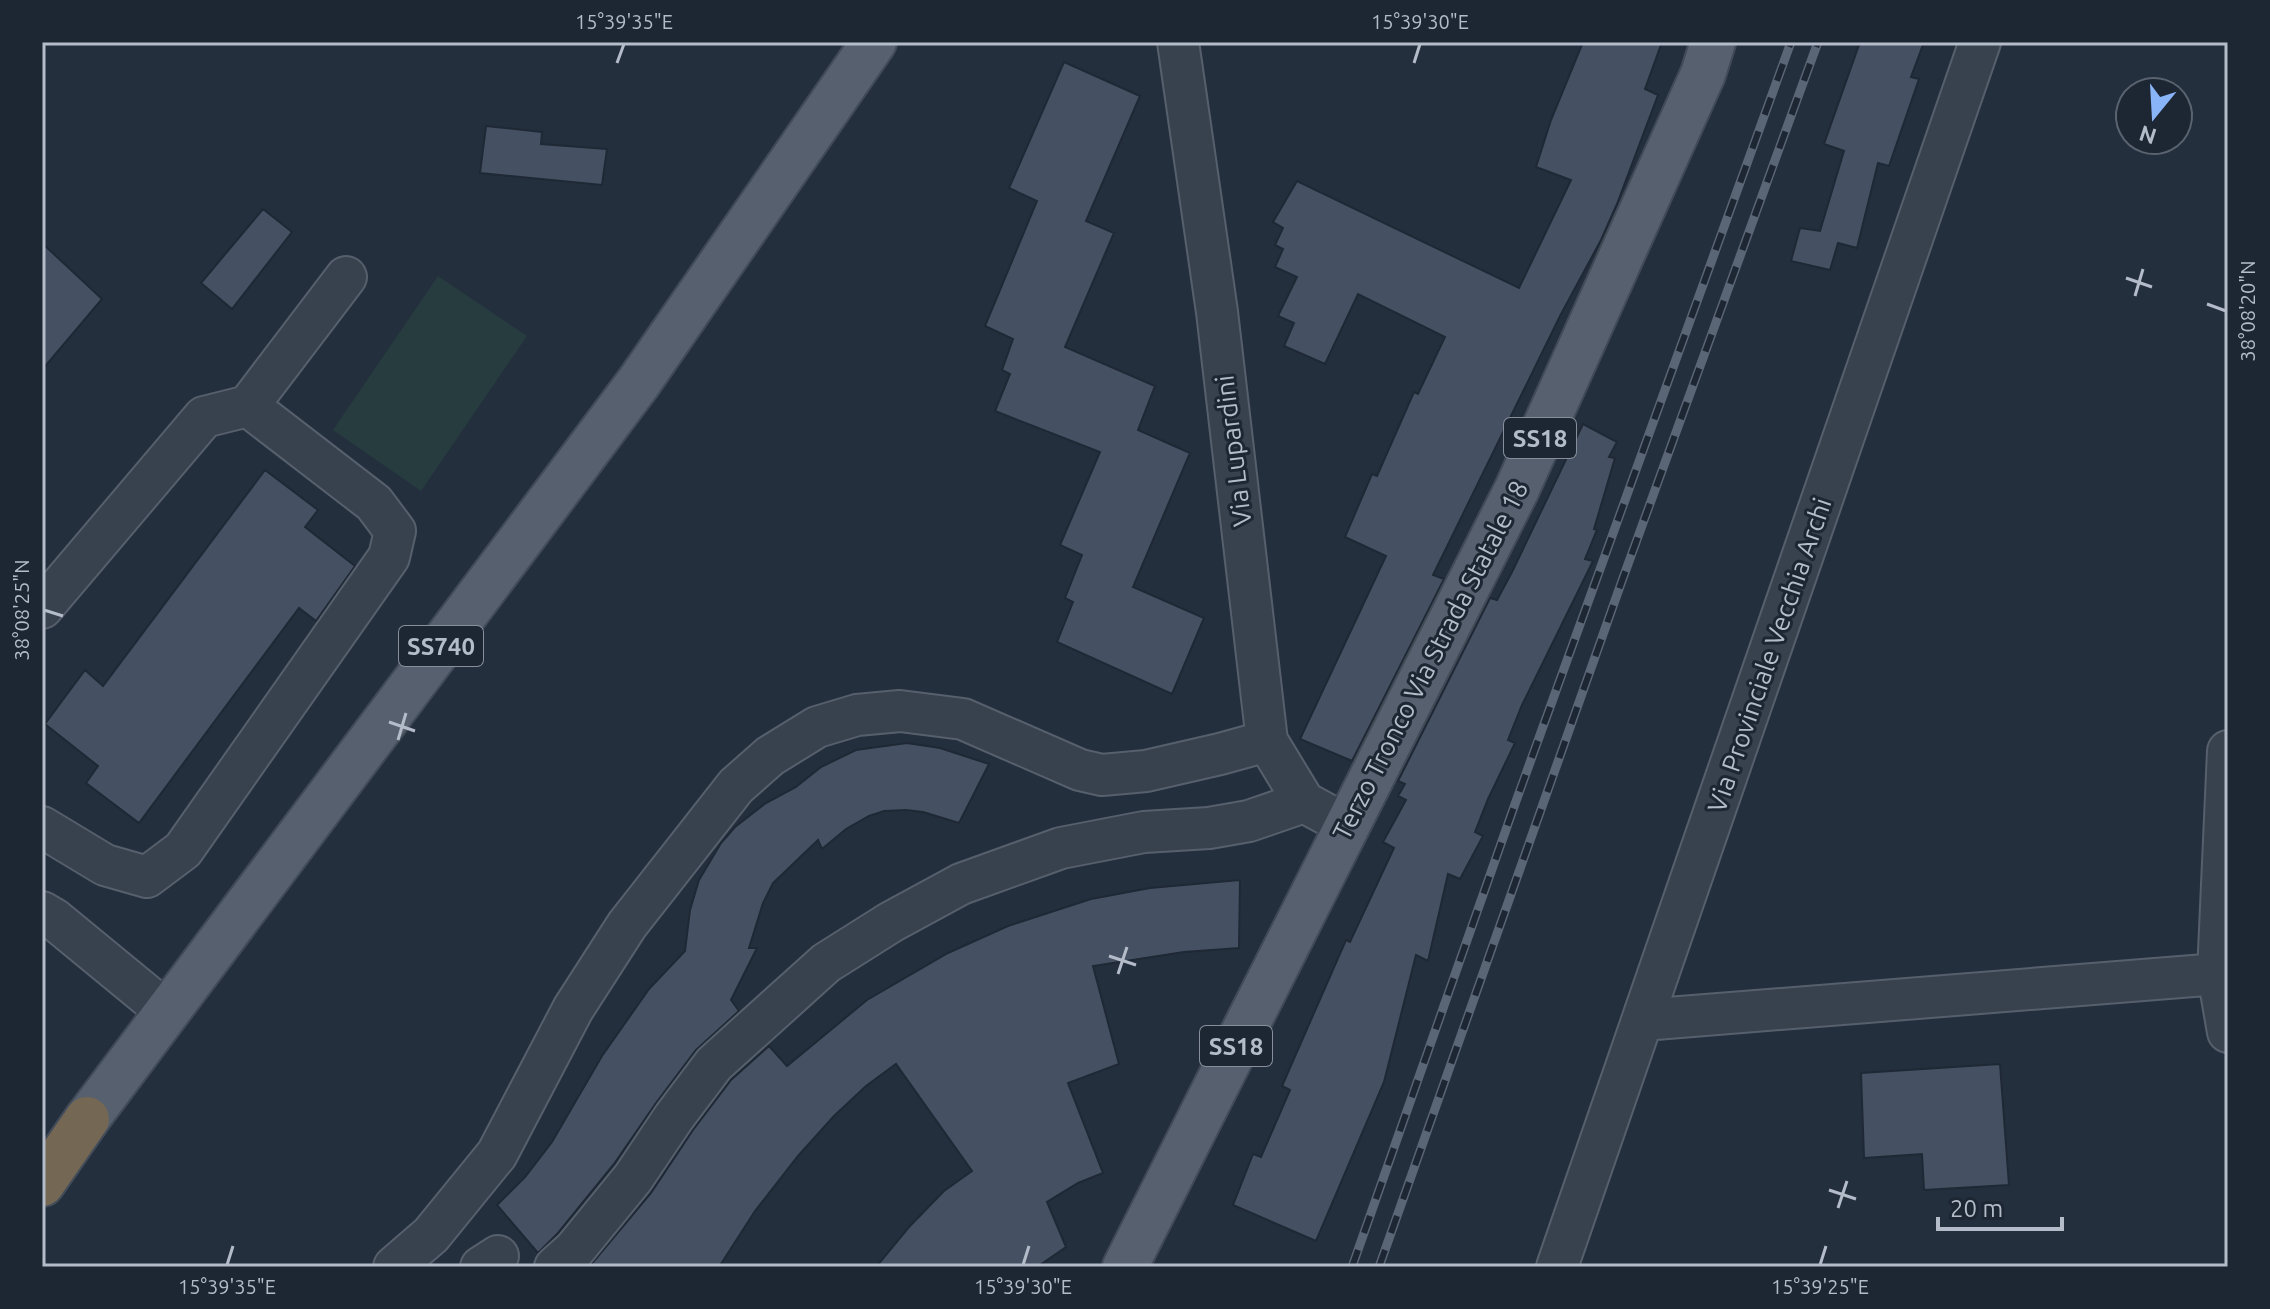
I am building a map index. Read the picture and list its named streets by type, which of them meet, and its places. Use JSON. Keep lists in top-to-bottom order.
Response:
{
  "streets": {
    "main road": ["SS18", "SS740", "Terzo Tronco Via Strada Statale 18"],
    "street": ["Via Lupardini", "Via Provinciale Vecchia Archi"]
  },
  "crossings": [
    ["Via Lupardini", "Terzo Tronco Via Strada Statale 18"]
  ],
  "scale_bar": "20 m",
  "north": "bottom",
  "coordinates": [
    "15°39'35\"E",
    "15°39'30\"E",
    "38°08'20\"N",
    "38°08'25\"N",
    "15°39'25\"E"
  ]
}
